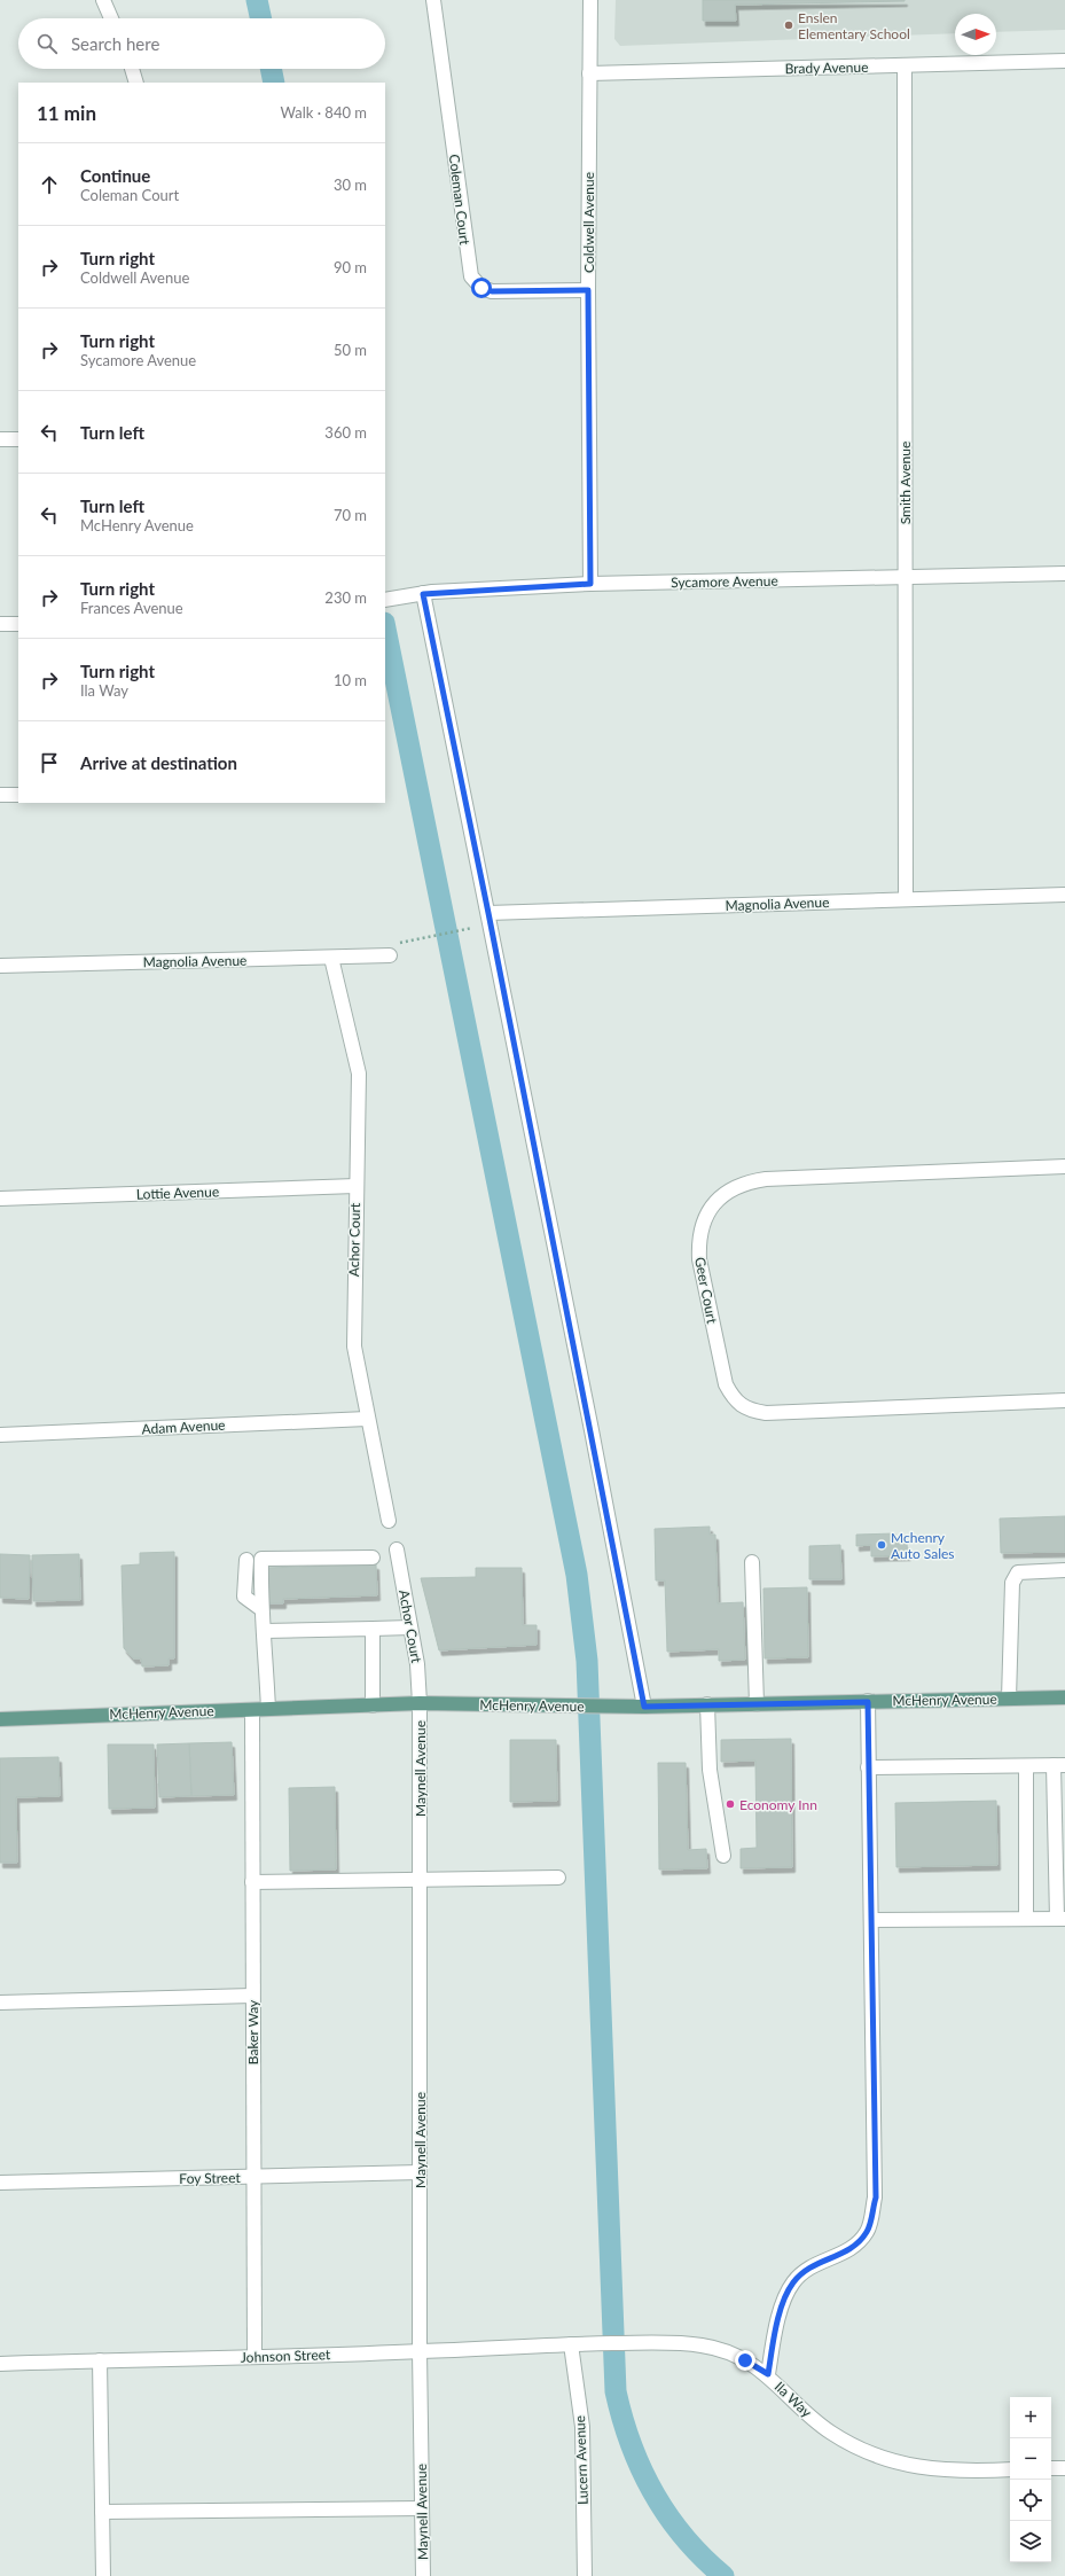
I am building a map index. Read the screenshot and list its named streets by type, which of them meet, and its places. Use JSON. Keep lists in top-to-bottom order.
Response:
{
  "streets": {
    "main road": ["McHenry Avenue"],
    "street": [
      "Brady Avenue",
      "Coleman Court",
      "Coldwell Avenue",
      "Smith Avenue",
      "Sycamore Avenue",
      "Magnolia Avenue",
      "Lottie Avenue",
      "Achor Court",
      "Geer Court",
      "Adam Avenue",
      "Maynell Avenue",
      "Baker Way",
      "Foy Street",
      "Johnson Street",
      "Ila Way",
      "Lucern Avenue"
    ]
  },
  "crossings": [
    ["Brady Avenue", "Coldwell Avenue"],
    ["Brady Avenue", "Smith Avenue"],
    ["Coleman Court", "Coldwell Avenue"],
    ["Coldwell Avenue", "Sycamore Avenue"],
    ["Smith Avenue", "Sycamore Avenue"],
    ["Smith Avenue", "Magnolia Avenue"],
    ["Magnolia Avenue", "Achor Court"],
    ["Lottie Avenue", "Achor Court"],
    ["Achor Court", "Adam Avenue"],
    ["Achor Court", "McHenry Avenue"],
    ["Achor Court", "Maynell Avenue"],
    ["McHenry Avenue", "Maynell Avenue"],
    ["McHenry Avenue", "Baker Way"],
    ["Maynell Avenue", "Foy Street"],
    ["Maynell Avenue", "Johnson Street"],
    ["Baker Way", "Foy Street"],
    ["Baker Way", "Johnson Street"],
    ["Johnson Street", "Ila Way"],
    ["Johnson Street", "Lucern Avenue"],
    ["Ila Way", "Lucern Avenue"]
  ],
  "places": ["Enslen Elementary School", "Mchenry Auto Sales", "Economy Inn"],
  "north": "right",
  "page": {
    "search": "Search here",
    "heading": ["11 min", "Walk · 840 m"],
    "list": [
      ["Continue", "Coleman Court", "30 m"],
      ["Turn right", "Coldwell Avenue", "90 m"],
      ["Turn right", "Sycamore Avenue", "50 m"],
      ["Turn left", "360 m"],
      ["Turn left", "McHenry Avenue", "70 m"],
      ["Turn right", "Frances Avenue", "230 m"],
      ["Turn right", "Ila Way", "10 m"],
      "Arrive at destination"
    ],
    "map_buttons": ["+", "−"]
  }
}
